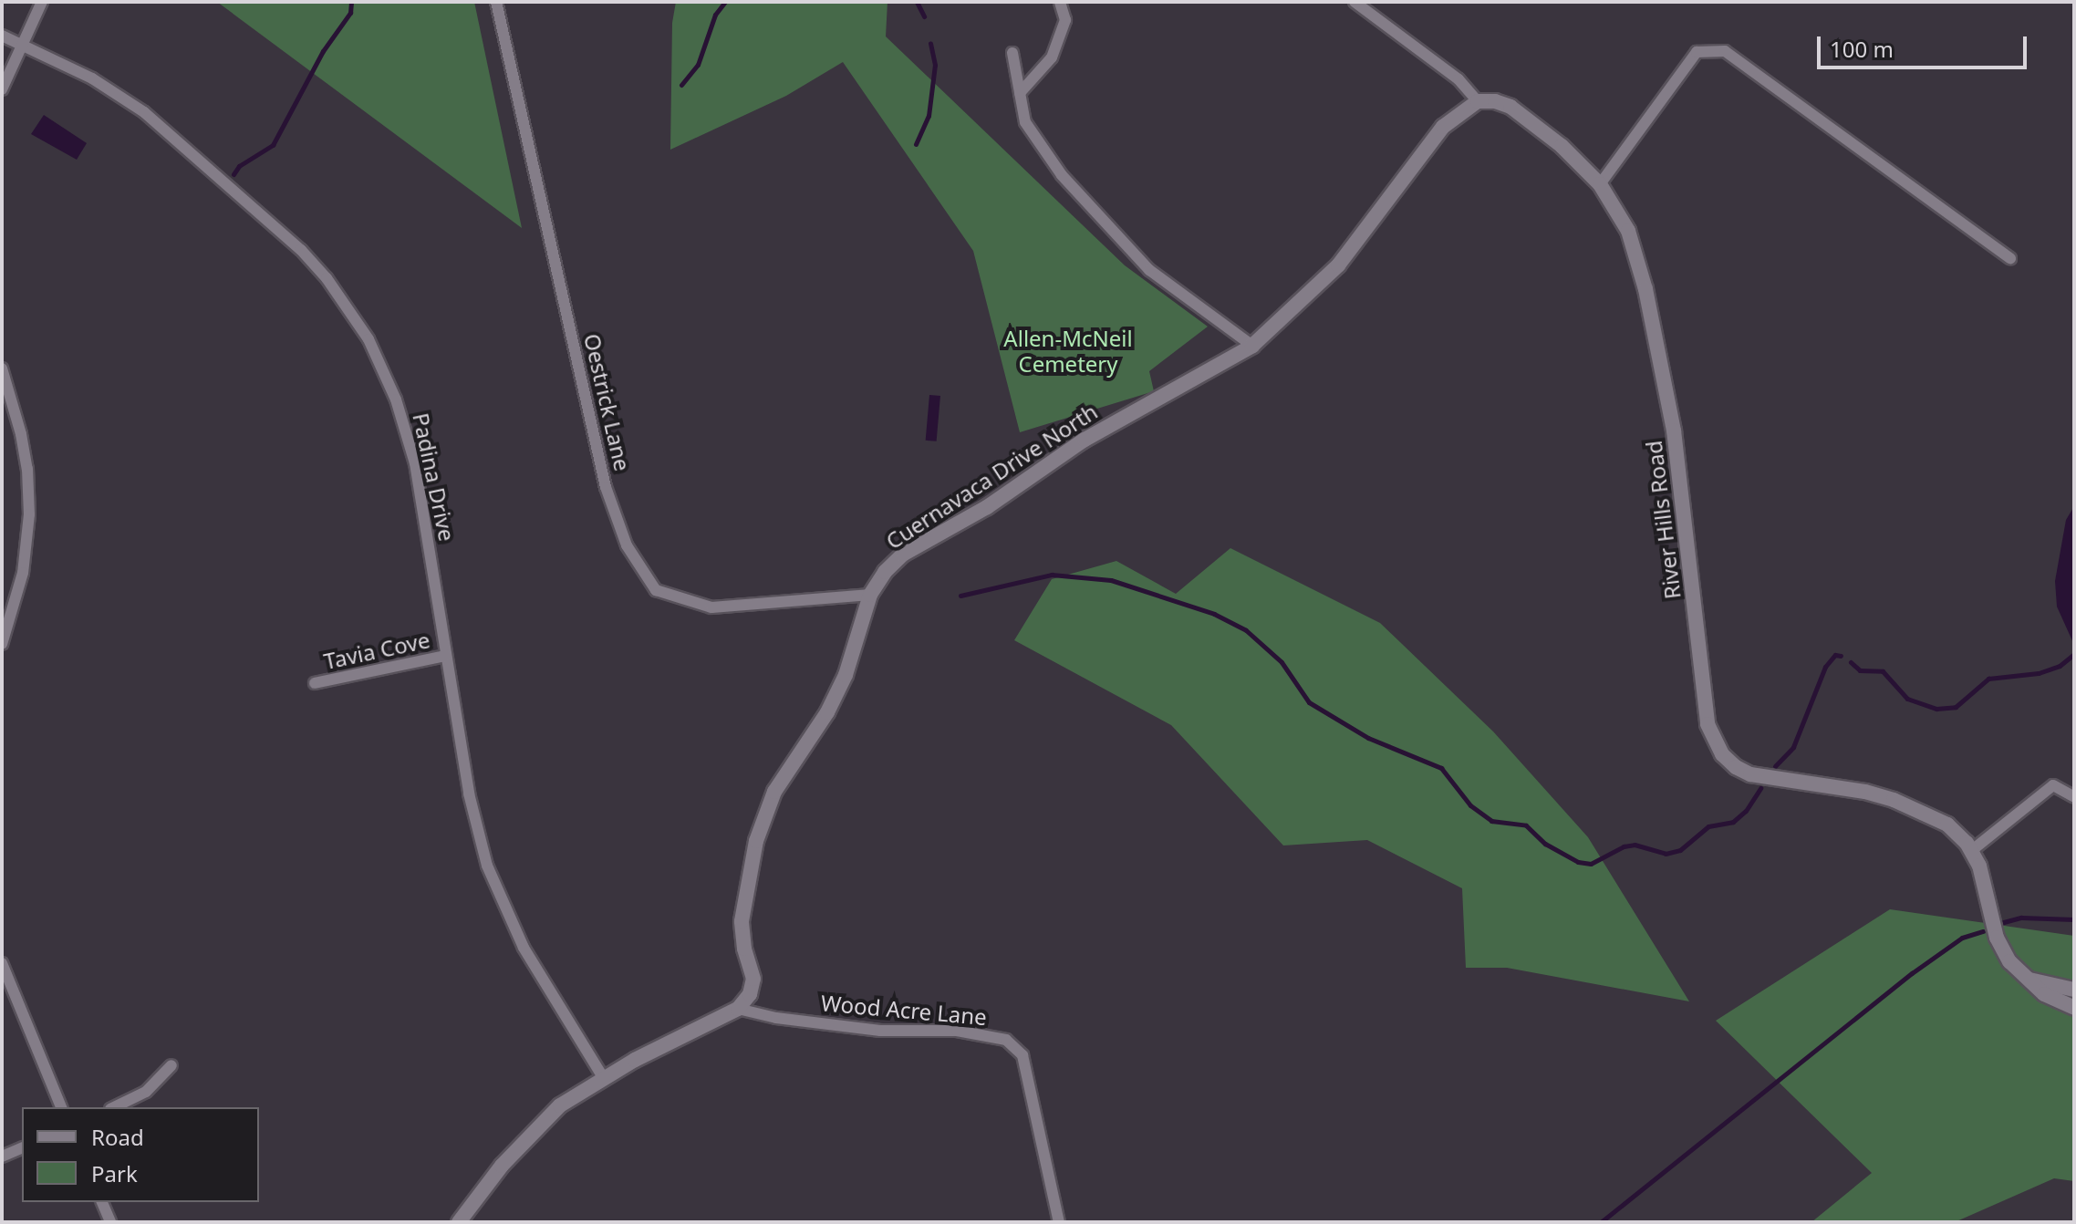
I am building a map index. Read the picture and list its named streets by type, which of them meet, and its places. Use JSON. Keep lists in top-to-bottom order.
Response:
{
  "streets": {
    "street": [
      "Oestrick Lane",
      "Cuernavaca Drive North",
      "Padina Drive",
      "River Hills Road",
      "Tavia Cove",
      "Wood Acre Lane"
    ]
  },
  "crossings": [
    ["Oestrick Lane", "Cuernavaca Drive North"],
    ["Cuernavaca Drive North", "River Hills Road"],
    ["Cuernavaca Drive North", "Wood Acre Lane"],
    ["Padina Drive", "Tavia Cove"]
  ],
  "parks": ["Allen-McNeil Cemetery"],
  "legend": ["Road", "Park"],
  "scale_bar": "100 m"
}
